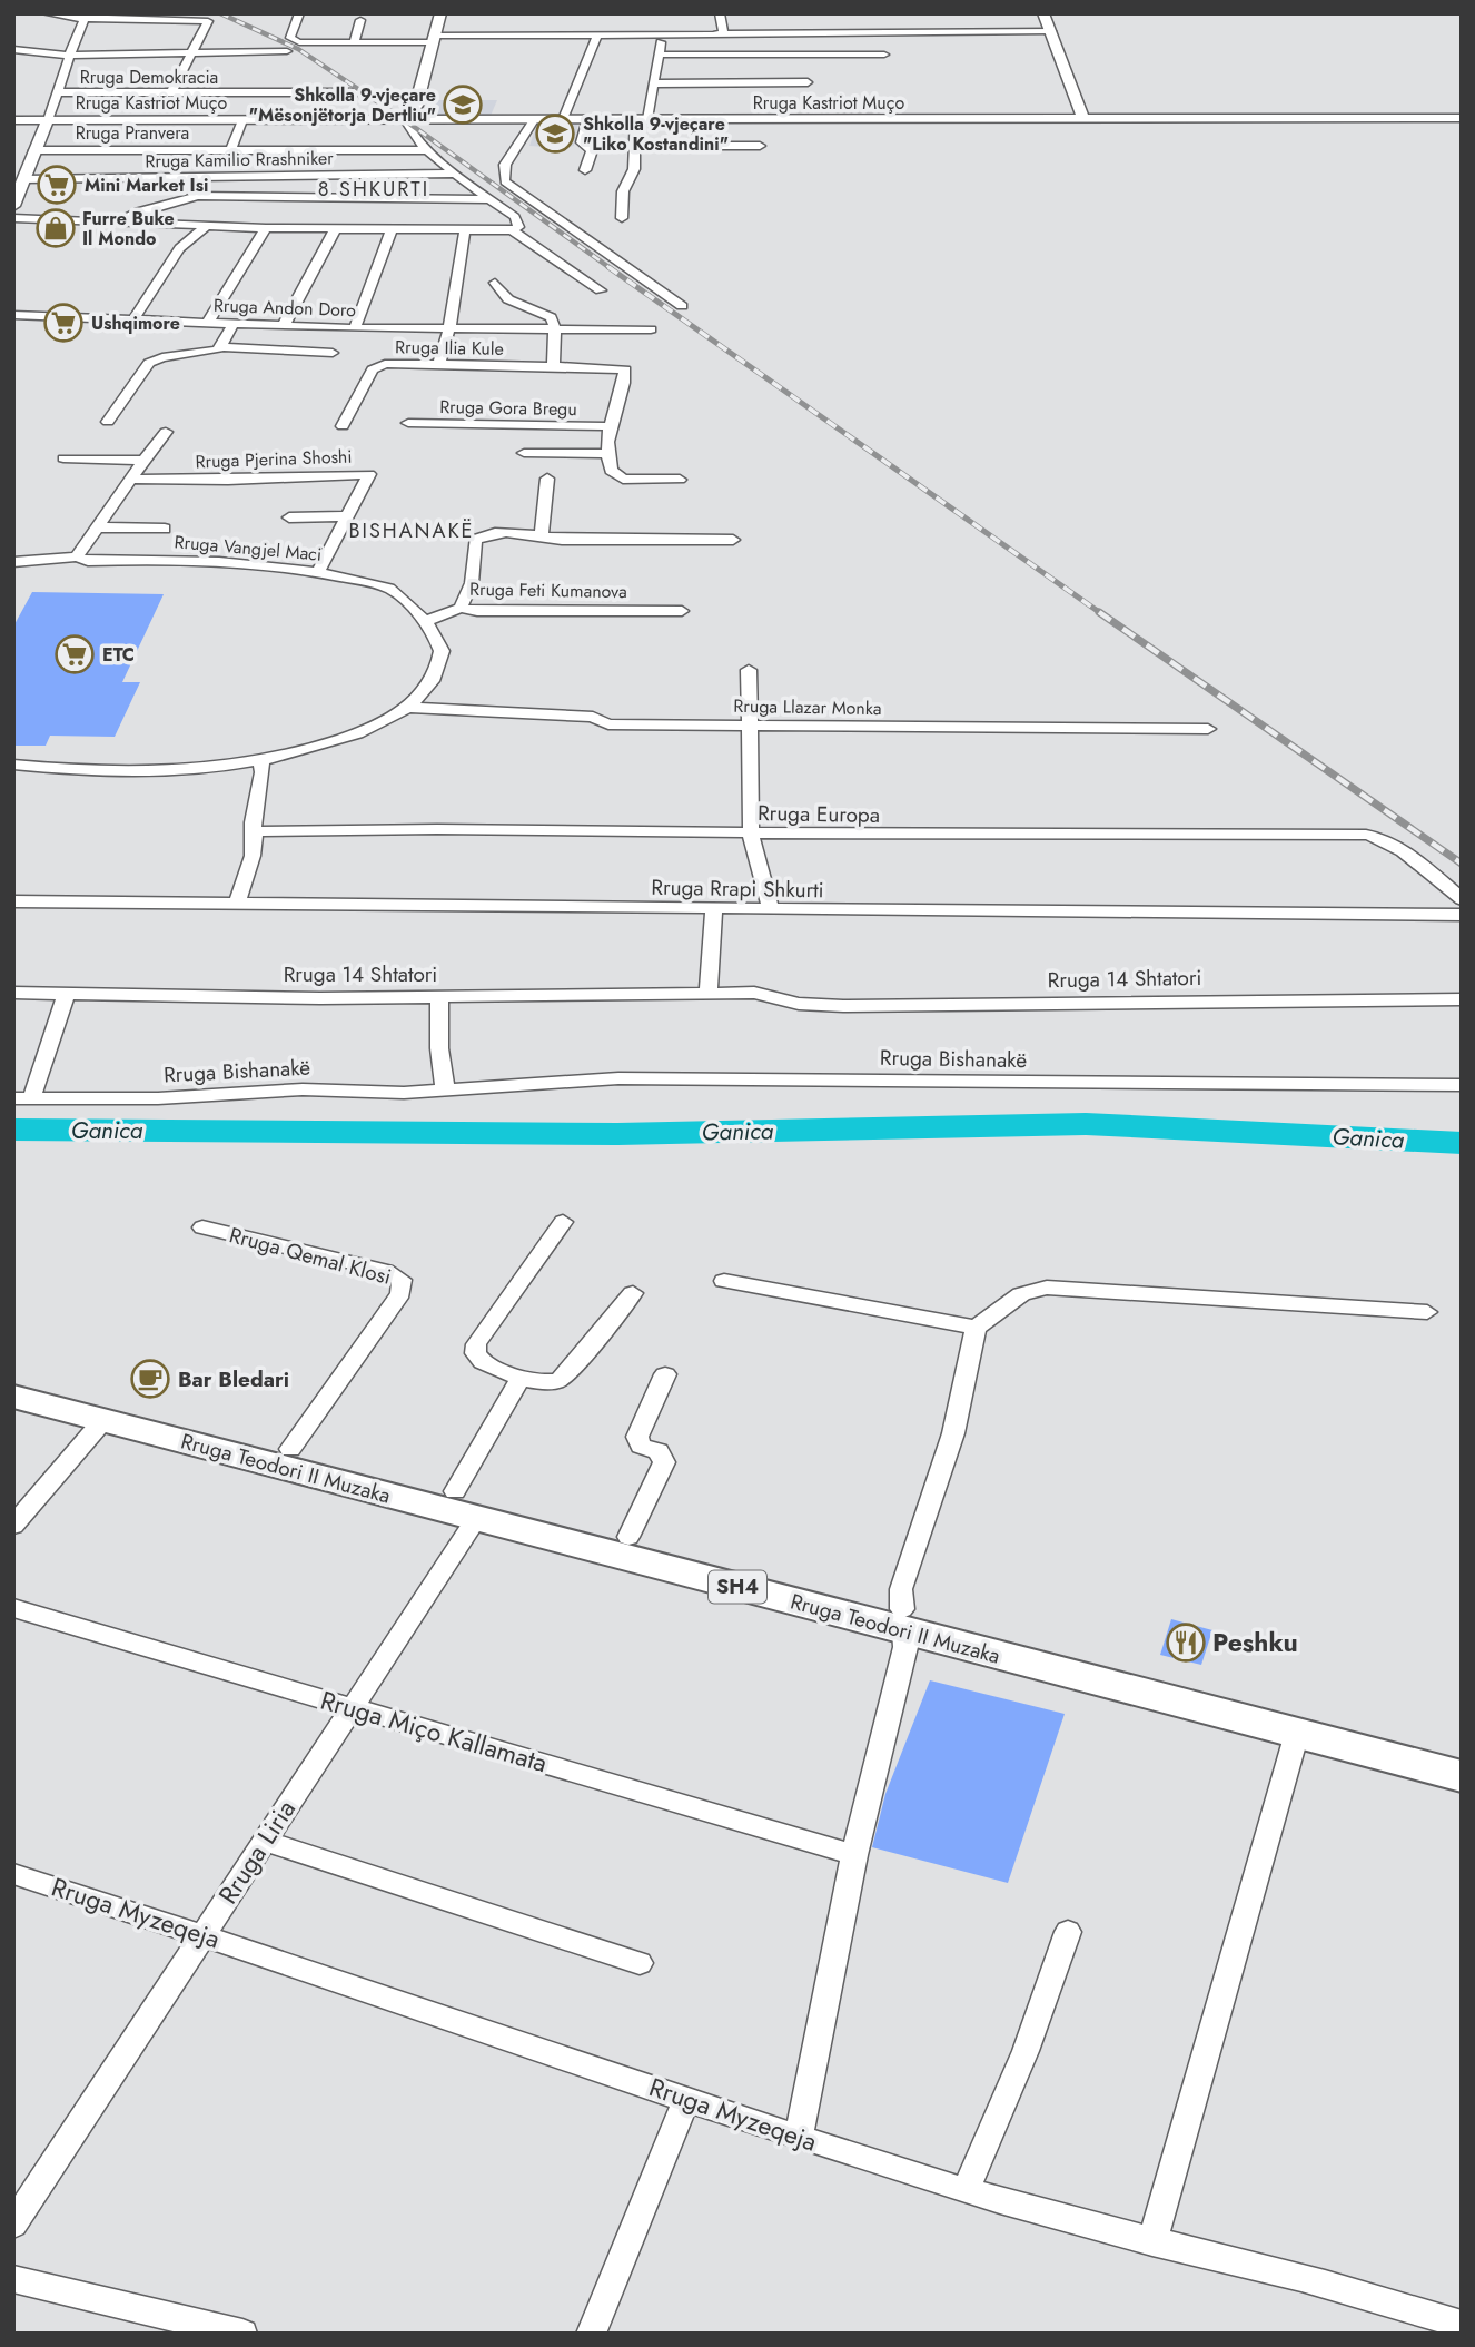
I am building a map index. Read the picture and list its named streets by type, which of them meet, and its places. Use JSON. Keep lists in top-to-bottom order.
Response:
{
  "streets": {
    "main road": ["Rruga Teodori II Muzaka", "SH4"],
    "street": [
      "Rruga Demokracia",
      "Rruga Kastriot Muço",
      "Rruga Pranvera",
      "Rruga Kamilio Rrashniker",
      "Rruga Andon Doro",
      "Rruga Ilia Kule",
      "Rruga Gora Bregu",
      "Rruga Pjerina Shoshi",
      "Rruga Vangjel Maci",
      "Rruga Feti Kumanova",
      "Rruga Llazar Monka",
      "Rruga Europa",
      "Rruga Rrapi Shkurti",
      "Rruga 14 Shtatori",
      "Rruga Bishanakë",
      "Rruga Qemal Klosi",
      "Rruga Miço Kallamata",
      "Rruga Liria",
      "Rruga Myzeqeja"
    ]
  },
  "crossings": [
    ["Rruga Ilia Kule", "Rruga Gora Bregu"],
    ["Rruga Pjerina Shoshi", "Rruga Vangjel Maci"],
    ["Rruga Vangjel Maci", "Rruga Llazar Monka"],
    ["Rruga 14 Shtatori", "Rruga Bishanakë"],
    ["Rruga Qemal Klosi", "Rruga Teodori II Muzaka"],
    ["Rruga Teodori II Muzaka", "Rruga Liria"],
    ["Rruga Miço Kallamata", "Rruga Liria"],
    ["Rruga Liria", "Rruga Myzeqeja"]
  ],
  "districts": ["8 SHKURTI", "BISHANAKË"],
  "water": ["Ganica"],
  "places": {
    "school or university": ["Shkolla 9-vjeçare \"Mësonjëtorja Dertliu\"", "Shkolla 9-vjeçare \"Liko Kostandini\""],
    "supermarket": ["Mini Market Isi", "Ushqimore", "ETC"],
    "shop": ["Furre Buke Il Mondo"],
    "cafe": ["Bar Bledari"],
    "restaurant": ["Peshku"]
  }
}
